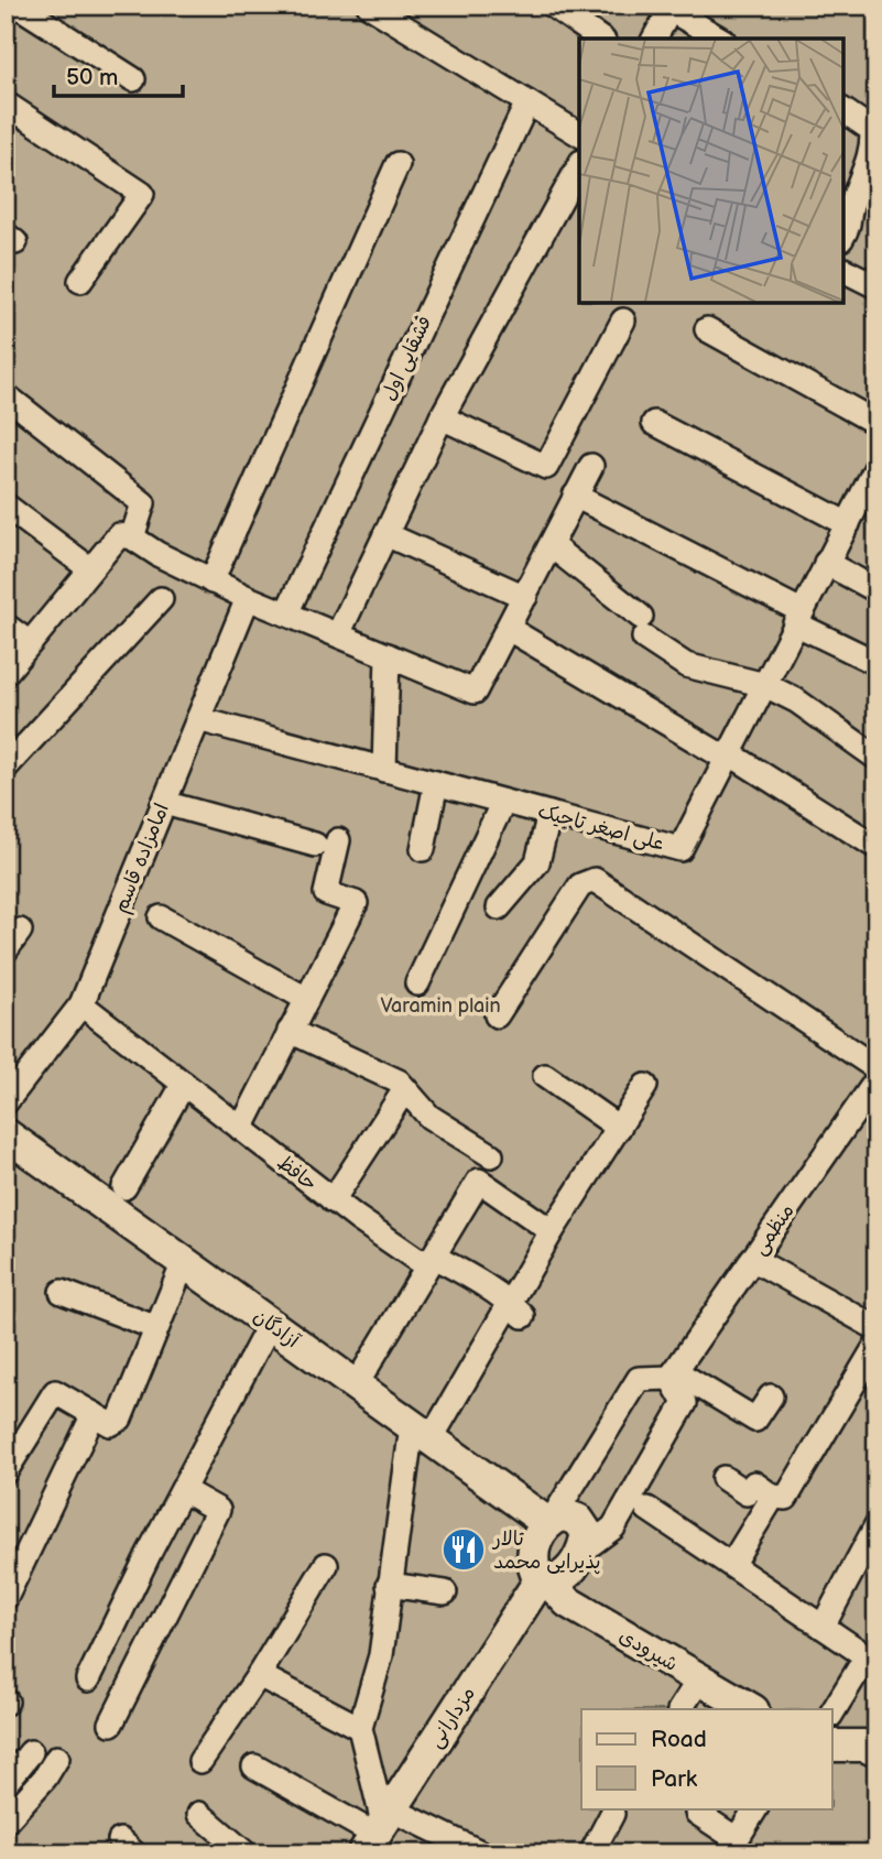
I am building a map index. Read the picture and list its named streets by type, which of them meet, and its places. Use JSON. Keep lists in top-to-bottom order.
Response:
{
  "streets": {
    "main road": ["آزادگان", "شیرودی", "مزدارانی"],
    "street": [
      "قشقایی اول",
      "علی اصغر تاجیک",
      "امامزاده قاسم",
      "حافظ",
      "منظمی"
    ]
  },
  "crossings": [
    ["علی اصغر تاجیک", "امامزاده قاسم"],
    ["امامزاده قاسم", "حافظ"],
    ["آزادگان", "شیرودی"],
    ["آزادگان", "مزدارانی"],
    ["شیرودی", "مزدارانی"]
  ],
  "parks": ["Varamin plain"],
  "places": {
    "restaurant": ["تالار پذیرایی محمد"]
  },
  "legend": ["Road", "Park"],
  "scale_bar": "50 m"
}
